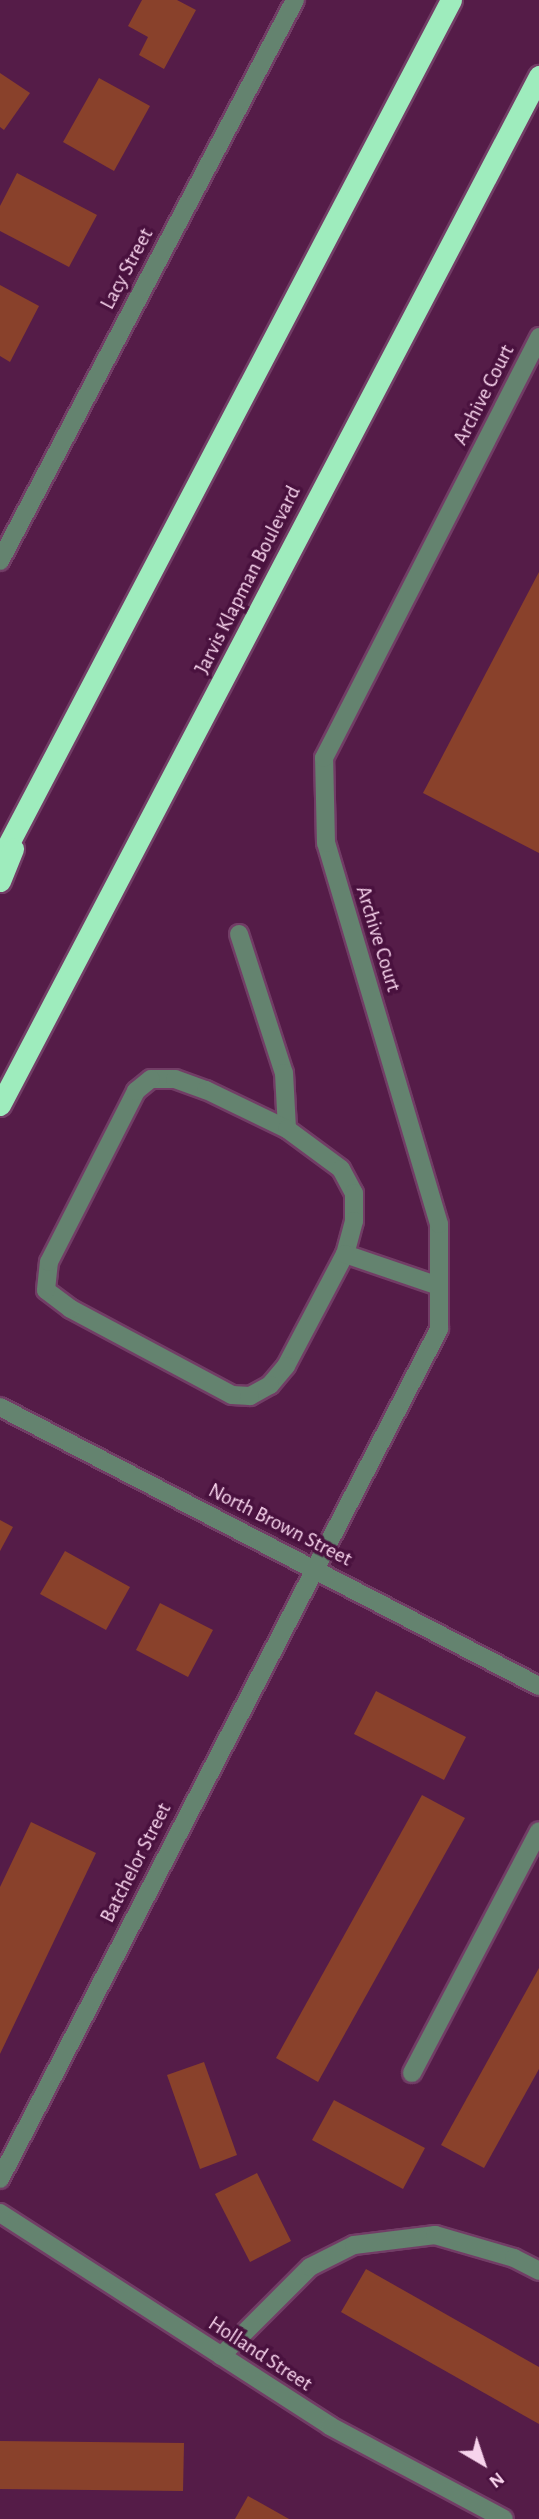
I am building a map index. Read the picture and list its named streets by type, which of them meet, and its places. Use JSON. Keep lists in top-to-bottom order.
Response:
{
  "streets": {
    "highway": ["Jarvis Klapman Boulevard"],
    "street": [
      "Lacy Street",
      "Archive Court",
      "North Brown Street",
      "Batchelor Street",
      "Holland Street"
    ]
  },
  "crossings": [
    ["Archive Court", "North Brown Street"],
    ["Archive Court", "Batchelor Street"],
    ["North Brown Street", "Batchelor Street"]
  ],
  "north": "bottom right"
}
